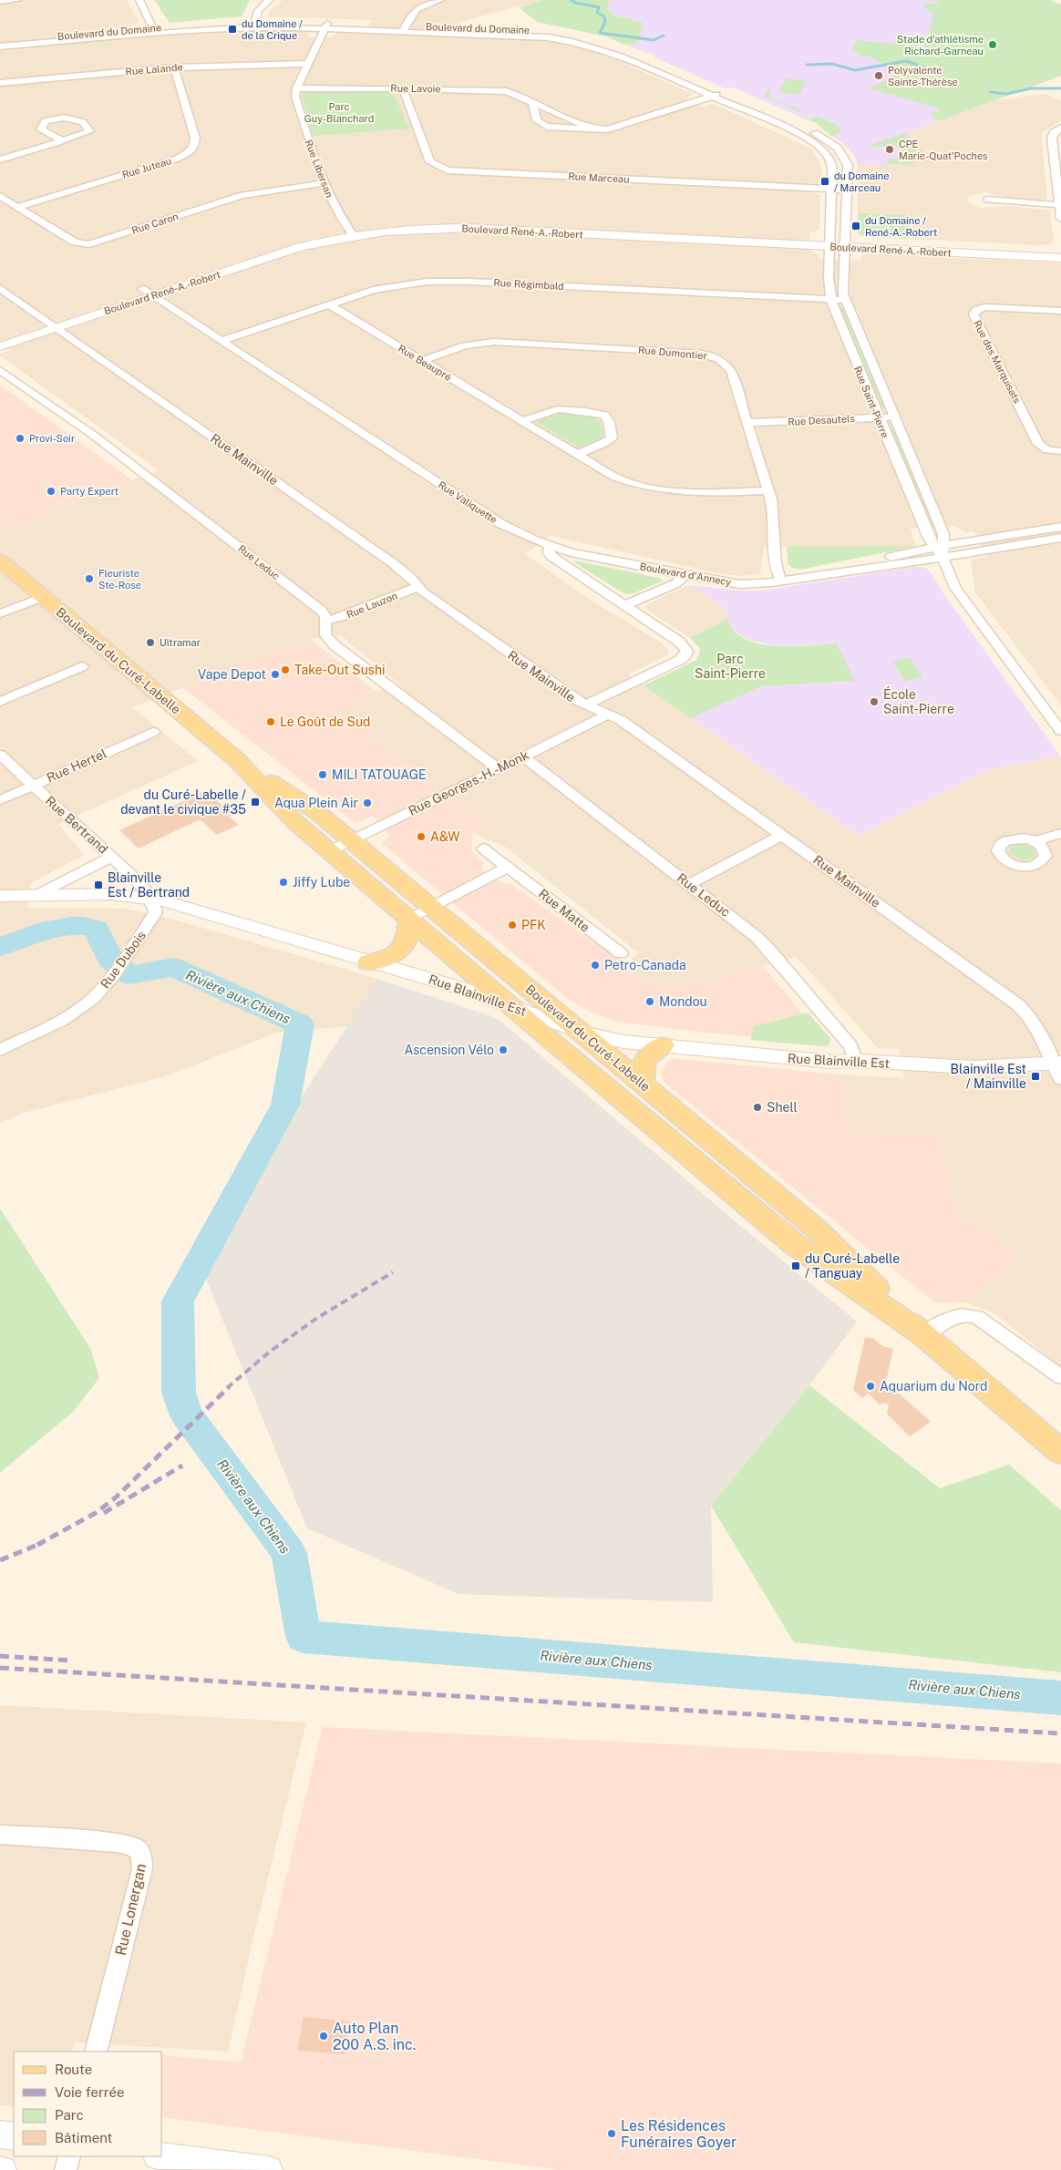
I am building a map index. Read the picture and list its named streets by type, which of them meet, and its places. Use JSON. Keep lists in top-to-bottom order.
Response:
{
  "streets": {
    "main road": ["Boulevard du Curé-Labelle"],
    "street": [
      "Boulevard du Domaine",
      "Rue Lalande",
      "Rue Lavoie",
      "Rue Juteau",
      "Rue Libersan",
      "Rue Marceau",
      "Rue Caron",
      "Boulevard René-A.-Robert",
      "Rue Régimbald",
      "Rue Dumontier",
      "Rue des Marquisats",
      "Rue Beaupré",
      "Rue Saint-Pierre",
      "Rue Desautels",
      "Rue Mainville",
      "Rue Valiquette",
      "Rue Leduc",
      "Boulevard d'Annecy",
      "Rue Lauzon",
      "Rue Hertel",
      "Rue Georges-H.-Monk",
      "Rue Bertrand",
      "Rue Matte",
      "Rue Dubois",
      "Rue Blainville Est",
      "Rue Lonergan"
    ]
  },
  "crossings": [
    ["Boulevard du Domaine", "Rue Lavoie"],
    ["Boulevard du Domaine", "Rue Marceau"],
    ["Boulevard du Domaine", "Boulevard René-A.-Robert"],
    ["Boulevard du Domaine", "Rue Saint-Pierre"],
    ["Rue Lalande", "Rue Juteau"],
    ["Rue Lavoie", "Rue Libersan"],
    ["Rue Lavoie", "Rue Marceau"],
    ["Rue Juteau", "Rue Caron"],
    ["Rue Libersan", "Rue Caron"],
    ["Rue Libersan", "Boulevard René-A.-Robert"],
    ["Boulevard René-A.-Robert", "Rue Saint-Pierre"],
    ["Boulevard René-A.-Robert", "Rue Mainville"],
    ["Boulevard René-A.-Robert", "Rue Valiquette"],
    ["Rue Régimbald", "Rue Beaupré"],
    ["Rue Régimbald", "Rue Saint-Pierre"],
    ["Rue Régimbald", "Rue Valiquette"],
    ["Rue Dumontier", "Rue Beaupré"],
    ["Rue Dumontier", "Rue Desautels"],
    ["Rue Dumontier", "Boulevard d'Annecy"],
    ["Rue Saint-Pierre", "Rue Desautels"],
    ["Rue Saint-Pierre", "Boulevard d'Annecy"],
    ["Rue Mainville", "Rue Lauzon"],
    ["Rue Mainville", "Rue Georges-H.-Monk"],
    ["Rue Mainville", "Rue Blainville Est"],
    ["Rue Valiquette", "Boulevard d'Annecy"],
    ["Rue Leduc", "Rue Lauzon"],
    ["Rue Leduc", "Rue Georges-H.-Monk"],
    ["Rue Leduc", "Rue Blainville Est"],
    ["Boulevard du Curé-Labelle", "Rue Georges-H.-Monk"],
    ["Boulevard du Curé-Labelle", "Rue Blainville Est"],
    ["Rue Hertel", "Rue Bertrand"],
    ["Rue Bertrand", "Rue Dubois"],
    ["Rue Bertrand", "Rue Blainville Est"],
    ["Rue Dubois", "Rue Blainville Est"]
  ],
  "water": ["Rivière aux Chiens"],
  "parks": ["Parc Guy-Blanchard", "Parc Saint-Pierre"],
  "places": {
    "transit": [
      "du Domaine / de la Crique",
      "du Domaine / Marceau",
      "du Domaine / René-A.-Robert",
      "du Curé-Labelle / devant le civique #35",
      "Blainville Est / Bertrand",
      "Blainville Est / Mainville",
      "du Curé-Labelle / Tanguay"
    ],
    "other": [
      "Stade d'athlétisme Richard-Garneau",
      "Polyvalente Sainte-Thérèse",
      "CPE Marie-Quat'Poches",
      "Provi-Soir",
      "Party Expert",
      "Fleuriste Ste-Rose",
      "Ultramar",
      "Take-Out Sushi",
      "Vape Depot",
      "École Saint-Pierre",
      "Le Goût de Sud",
      "MILI TATOUAGE",
      "Aqua Plein Air",
      "A&W",
      "Jiffy Lube",
      "PFK",
      "Petro-Canada",
      "Mondou",
      "Ascension Vélo",
      "Shell",
      "Aquarium du Nord",
      "Auto Plan 200 A.S. inc.",
      "Les Résidences Funéraires Goyer"
    ]
  },
  "legend": [
    "Route",
    "Voie ferrée",
    "Parc",
    "Bâtiment"
  ]
}
